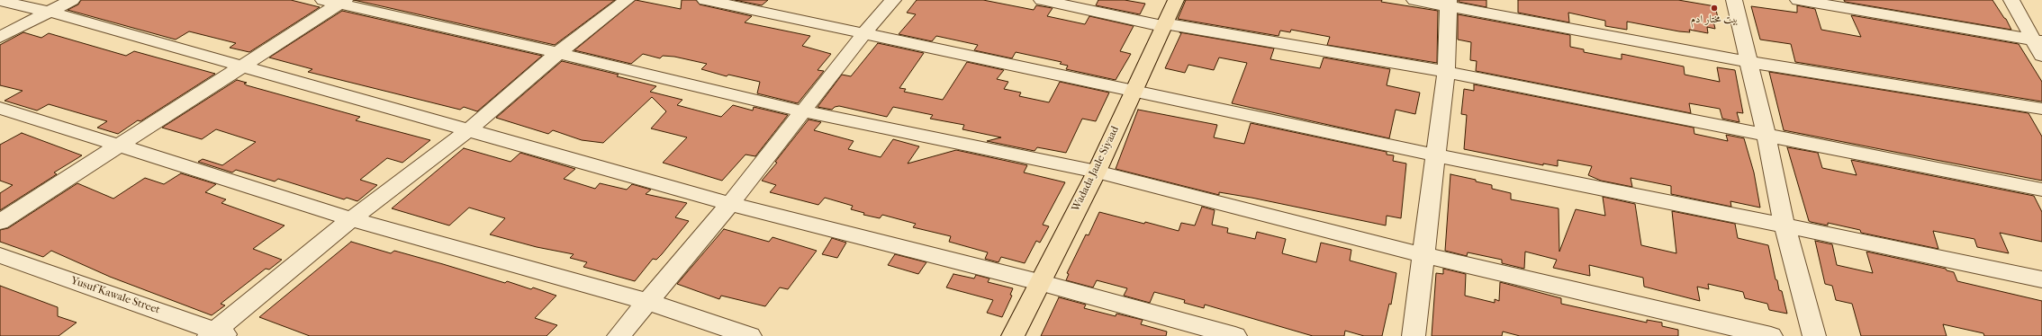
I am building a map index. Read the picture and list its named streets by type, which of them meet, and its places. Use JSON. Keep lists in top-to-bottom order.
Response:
{
  "streets": {
    "main road": ["Wadada Jaale Siyaad"],
    "street": ["Yusuf Kawale Street"]
  },
  "places": ["بيت مختار ادم"]
}
